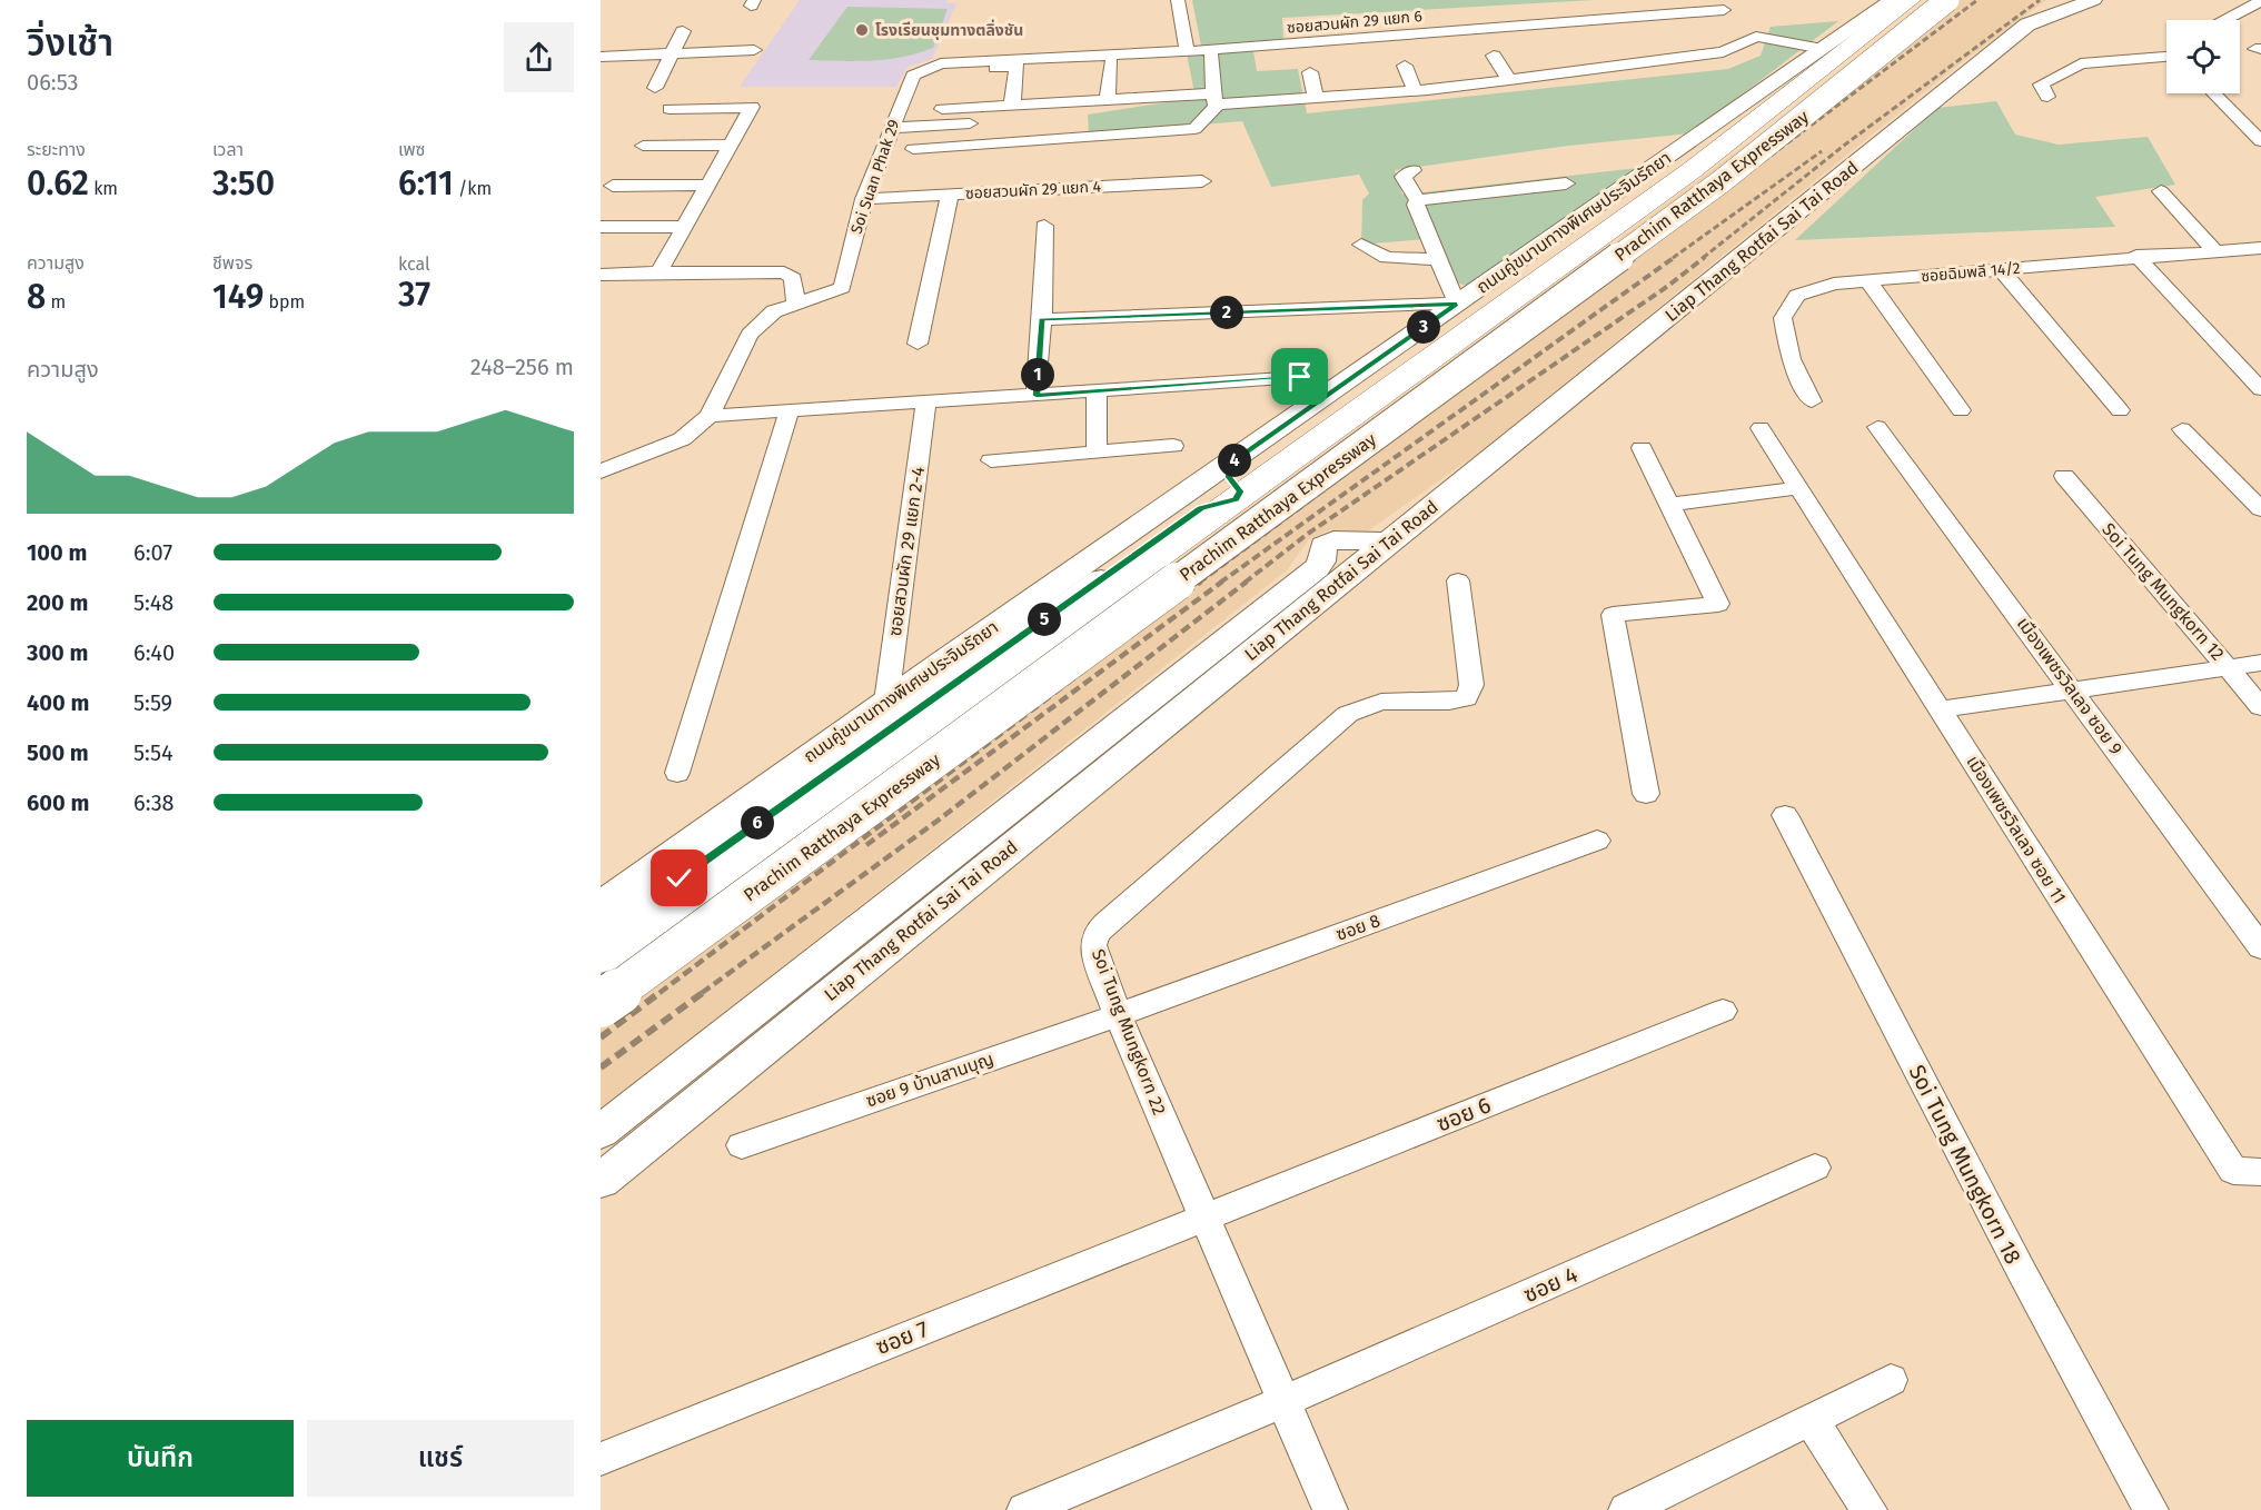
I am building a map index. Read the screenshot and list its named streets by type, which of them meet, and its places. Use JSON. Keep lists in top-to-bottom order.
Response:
{
  "streets": {
    "highway": ["Prachim Ratthaya Expressway"],
    "main road": ["ถนนคู่ขนานทางพิเศษประจิมรัถยา", "Liap Thang Rotfai Sai Tai Road"],
    "street": [
      "ซอยสวนผัก 29 แยก 6",
      "Soi Suan Phak 29",
      "ซอยสวนผัก 29 แยก 4",
      "ซอยฉิมพลี 14/2",
      "ซอยสวนผัก 29 แยก 2-4",
      "Soi Tung Mungkorn 12",
      "เมืองเพชรวิลเลจ ซอย 9",
      "เมืองเพชรวิลเลจ ซอย 11",
      "ซอย 8",
      "Soi Tung Mungkorn 22",
      "ซอย 9 บ้านสานบุญ",
      "ซอย 6",
      "Soi Tung Mungkorn 18",
      "ซอย 4",
      "ซอย 7"
    ]
  },
  "crossings": [
    ["ซอยสวนผัก 29 แยก 6", "Soi Suan Phak 29"],
    ["Soi Suan Phak 29", "ซอยสวนผัก 29 แยก 4"],
    ["ถนนคู่ขนานทางพิเศษประจิมรัถยา", "ซอยสวนผัก 29 แยก 2-4"],
    ["ซอย 8", "Soi Tung Mungkorn 22"],
    ["ซอย 8", "ซอย 9 บ้านสานบุญ"],
    ["Soi Tung Mungkorn 22", "ซอย 9 บ้านสานบุญ"],
    ["Soi Tung Mungkorn 22", "ซอย 6"],
    ["Soi Tung Mungkorn 22", "ซอย 4"],
    ["Soi Tung Mungkorn 22", "ซอย 7"],
    ["ซอย 6", "ซอย 7"]
  ],
  "places": ["โรงเรียนชุมทางตลิ่งชัน"],
  "page": {
    "heading": ["วิ่งเช้า", "06:53"],
    "stats": [
      ["ระยะทาง", "0.62 km"],
      ["เวลา", "3:50"],
      ["เพซ", "6:11 /km"],
      ["ความสูง", "8 m"],
      ["ชีพจร", "149 bpm"],
      ["kcal", "37"]
    ],
    "pins": [
      "2",
      "3",
      "1",
      "4",
      "5",
      "6"
    ],
    "chart": ["ความสูง", "248–256 m"],
    "list": [
      {
        "name": "100 m",
        "note": "6:07"
      },
      {
        "name": "200 m",
        "note": "5:48"
      },
      {
        "name": "300 m",
        "note": "6:40"
      },
      {
        "name": "400 m",
        "note": "5:59"
      },
      {
        "name": "500 m",
        "note": "5:54"
      },
      {
        "name": "600 m",
        "note": "6:38"
      }
    ],
    "buttons": ["บันทึก", "แชร์"]
  }
}
